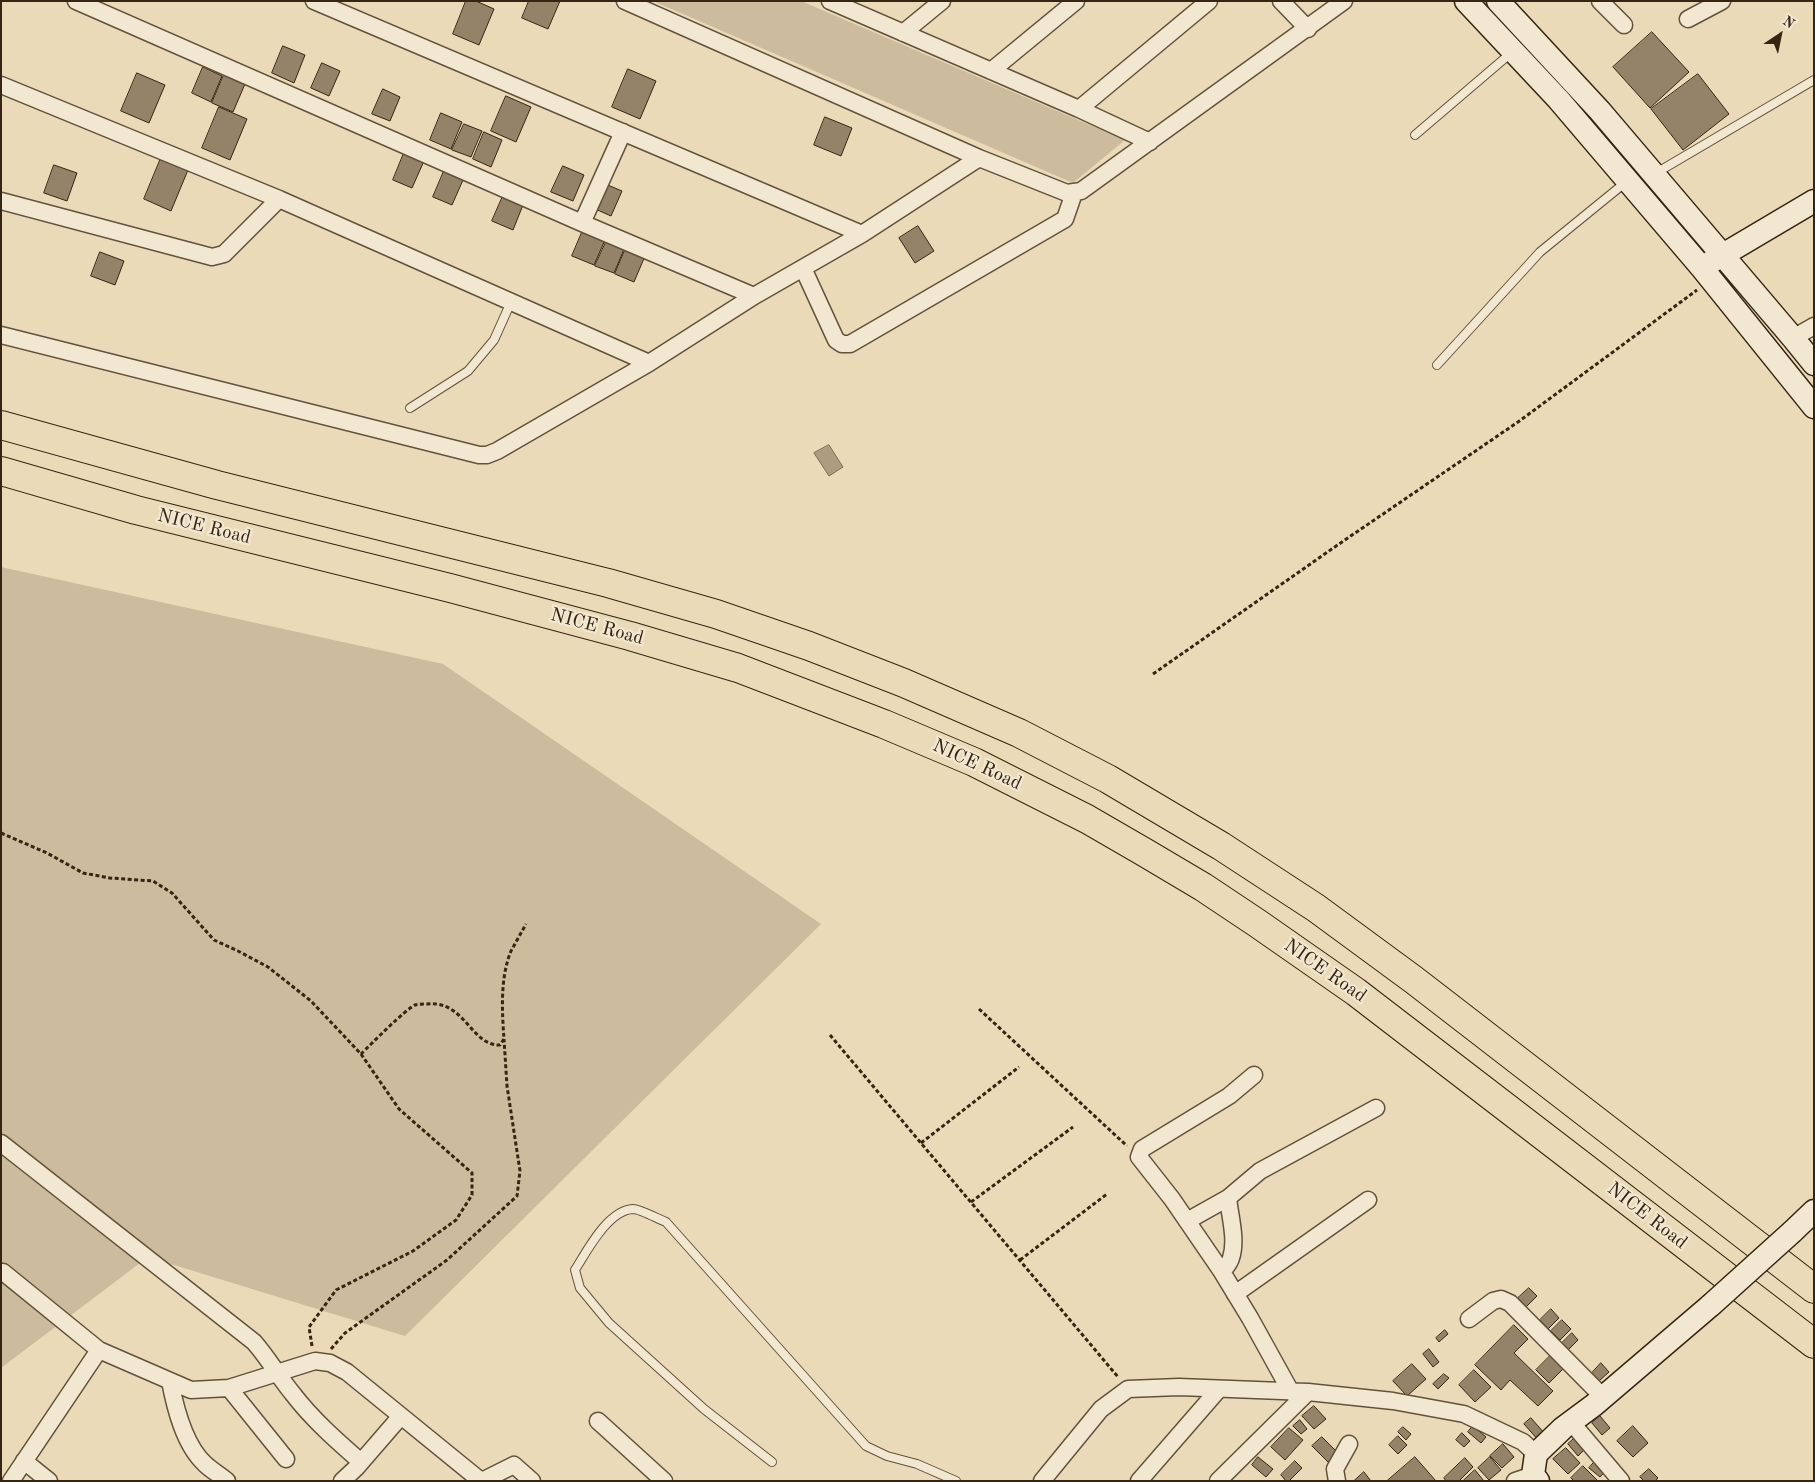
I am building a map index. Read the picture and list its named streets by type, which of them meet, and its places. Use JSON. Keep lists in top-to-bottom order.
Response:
{
  "streets": {
    "highway": ["NICE Road"]
  },
  "north": "top right"
}
